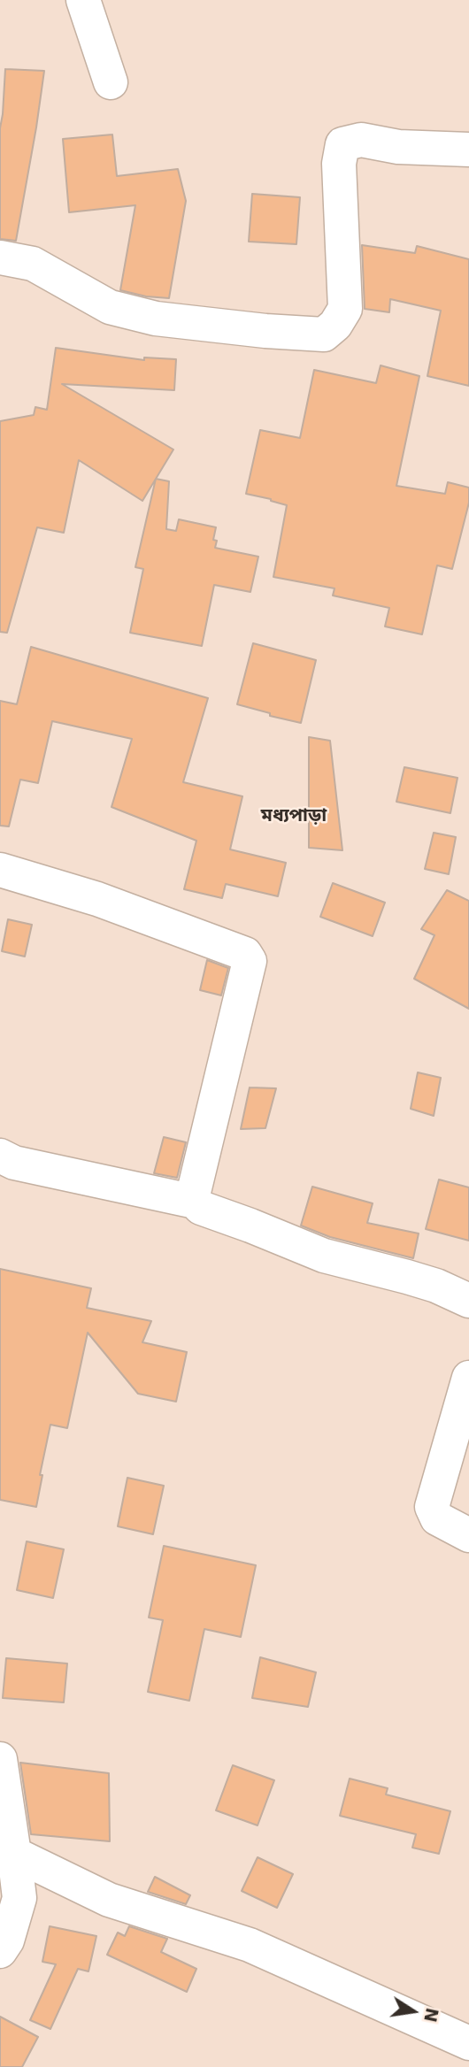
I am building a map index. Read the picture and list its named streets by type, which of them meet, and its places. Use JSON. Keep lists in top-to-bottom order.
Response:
{
  "districts": ["মধ্যপাড়া"],
  "north": "right"
}
